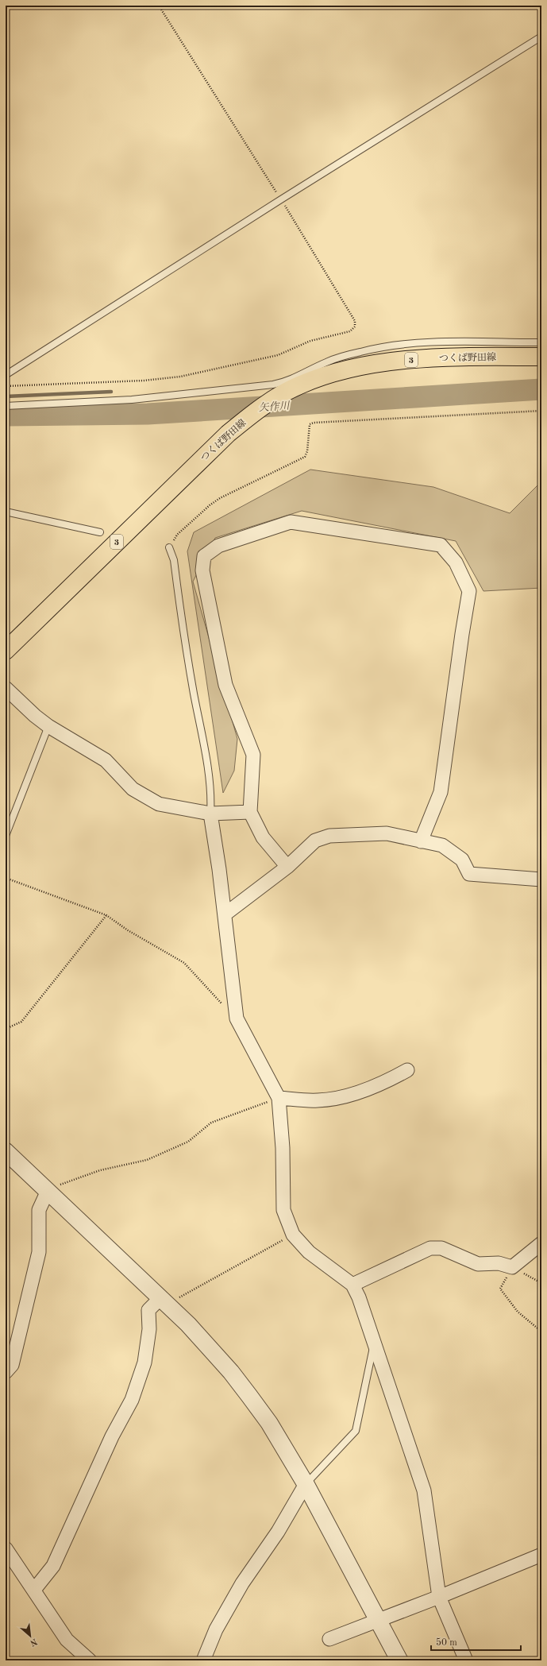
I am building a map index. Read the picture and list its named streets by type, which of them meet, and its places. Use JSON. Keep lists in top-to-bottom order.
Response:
{
  "streets": {
    "main road": ["つくば野田線", "3"]
  },
  "water": ["矢作川"],
  "scale_bar": "50 m",
  "north": "bottom right"
}
